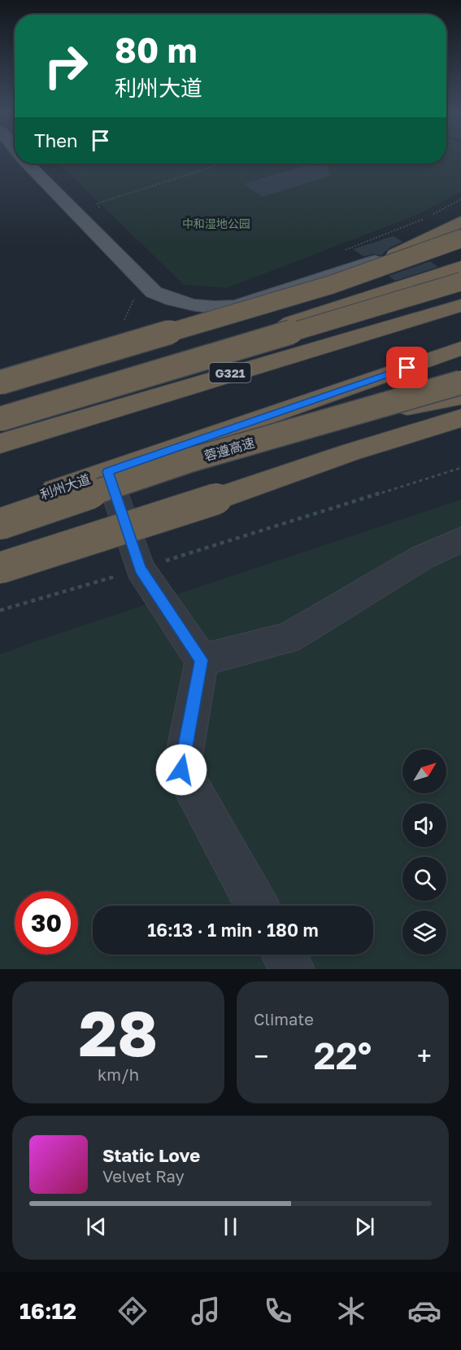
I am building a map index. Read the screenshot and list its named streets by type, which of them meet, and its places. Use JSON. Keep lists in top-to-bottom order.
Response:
{
  "streets": {
    "highway": ["G321", "蓉遵高速", "利州大道"]
  },
  "parks": ["中和湿地公园"],
  "north": "top right",
  "page": {
    "turn": ["80 m", "利州大道"],
    "then": "Then",
    "limit": "30",
    "trip": "16:13 · 1 min · 180 m",
    "tile": [
      ["28", "km/h"],
      "Climate"
    ],
    "heat": ["−", "22°", "+"],
    "song": ["Static Love", "Velvet Ray"],
    "tabs": "16:12"
  }
}
